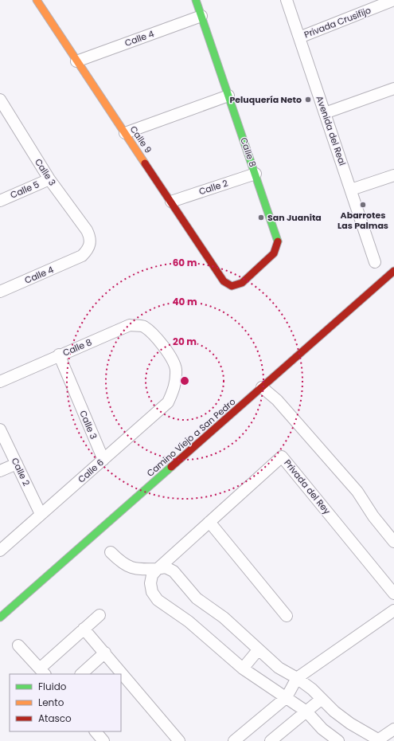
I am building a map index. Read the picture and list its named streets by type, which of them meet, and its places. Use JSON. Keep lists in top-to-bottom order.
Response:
{
  "streets": {
    "street": [
      "Privada Crusifijo",
      "Calle 4",
      "Avenida del Real",
      "Calle 9",
      "Calle 8",
      "Calle 3",
      "Calle 2",
      "Calle 5",
      "Camino Viejo a San Pedro",
      "Calle 6",
      "Privada del Rey"
    ]
  },
  "crossings": [
    ["Privada Crusifijo", "Avenida del Real"],
    ["Calle 4", "Calle 9"],
    ["Calle 4", "Calle 8"],
    ["Calle 4", "Calle 3"],
    ["Calle 9", "Calle 8"],
    ["Calle 9", "Calle 2"],
    ["Calle 8", "Calle 3"],
    ["Calle 8", "Calle 2"],
    ["Calle 8", "Calle 6"],
    ["Calle 3", "Calle 5"],
    ["Calle 3", "Calle 6"],
    ["Calle 2", "Calle 6"]
  ],
  "places": ["Peluquería Neto", "Abarrotes Las Palmas", "San Juanita"],
  "legend": ["Fluido", "Lento", "Atasco"],
  "rings": ["60 m", "40 m", "20 m"]
}
